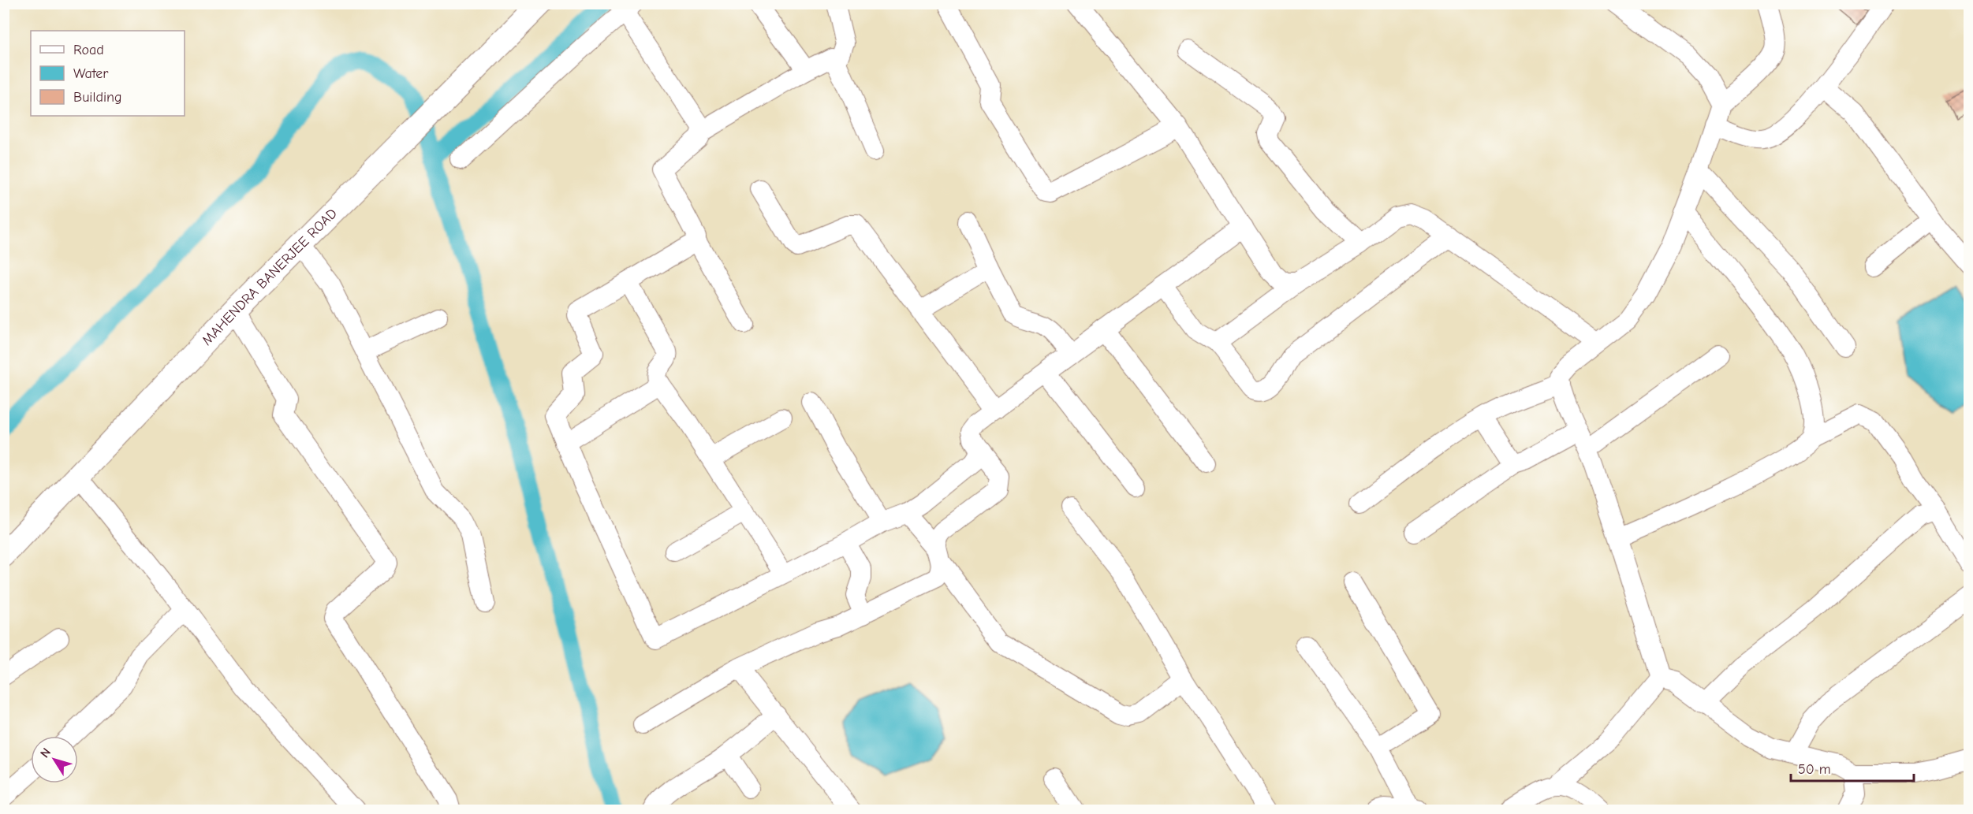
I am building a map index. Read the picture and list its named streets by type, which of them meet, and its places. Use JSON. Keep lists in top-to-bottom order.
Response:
{
  "streets": {
    "street": ["MAHENDRA BANERJEE ROAD"]
  },
  "legend": ["Road", "Water", "Building"],
  "scale_bar": "50 m",
  "north": "top left"
}
